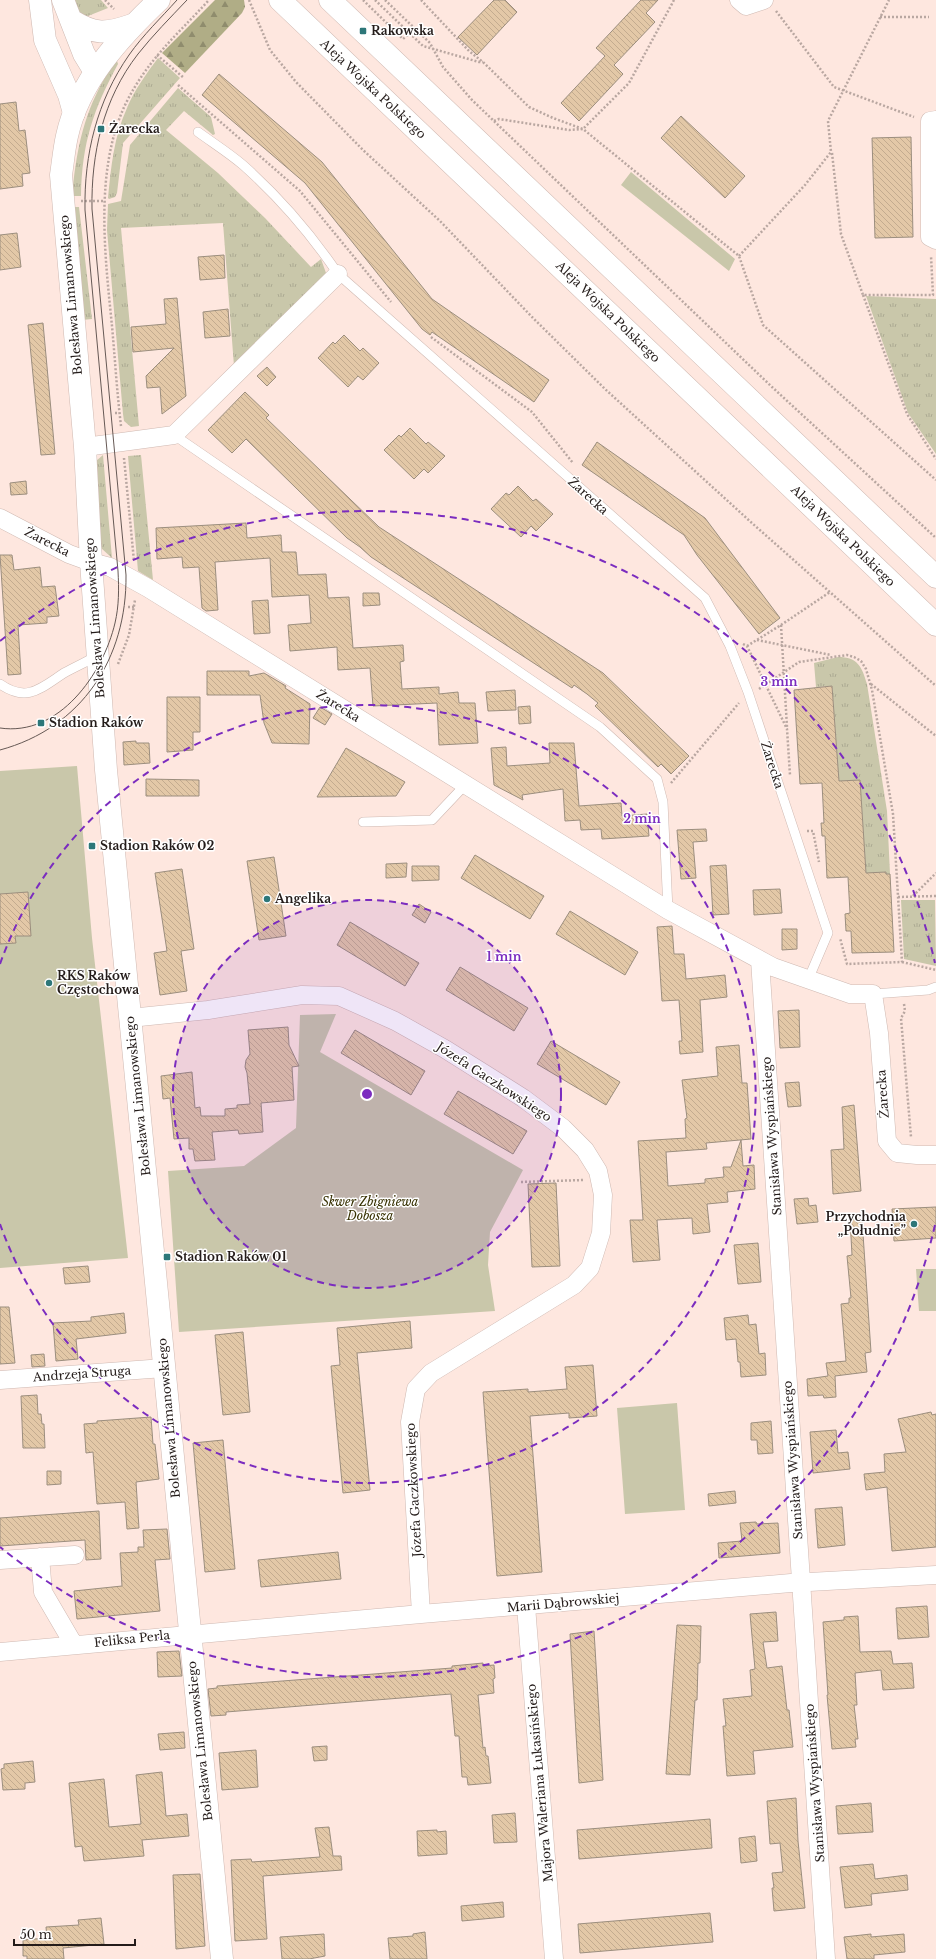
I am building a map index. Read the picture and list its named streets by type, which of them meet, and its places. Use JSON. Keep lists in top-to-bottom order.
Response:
{
  "streets": {
    "main road": ["Aleja Wojska Polskiego", "Bolesława Limanowskiego"],
    "street": [
      "Żarecka",
      "Józefa Gaczkowskiego",
      "Stanisława Wyspiańskiego",
      "Andrzeja Struga",
      "Marii Dąbrowskiej",
      "Feliksa Perla",
      "Majora Waleriana Łukasińskiego"
    ]
  },
  "crossings": [
    ["Bolesława Limanowskiego", "Żarecka"],
    ["Bolesława Limanowskiego", "Józefa Gaczkowskiego"],
    ["Bolesława Limanowskiego", "Andrzeja Struga"],
    ["Bolesława Limanowskiego", "Marii Dąbrowskiej"],
    ["Bolesława Limanowskiego", "Feliksa Perla"],
    ["Żarecka", "Stanisława Wyspiańskiego"],
    ["Józefa Gaczkowskiego", "Marii Dąbrowskiej"],
    ["Stanisława Wyspiańskiego", "Marii Dąbrowskiej"],
    ["Marii Dąbrowskiej", "Feliksa Perla"],
    ["Marii Dąbrowskiej", "Majora Waleriana Łukasińskiego"]
  ],
  "parks": ["Skwer Zbigniewa Dobosza"],
  "places": {
    "transit": [
      "Rakowska",
      "Żarecka",
      "Stadion Raków",
      "Stadion Raków 02",
      "Stadion Raków 01"
    ],
    "other": ["Angelika", "RKS Raków Częstochowa", "Przychodnia „Południe”"]
  },
  "scale_bar": "50 m",
  "rings": ["3 min", "2 min", "1 min"]
}
